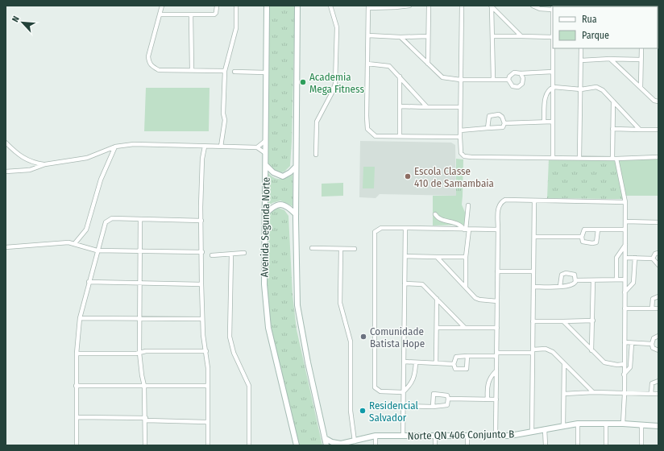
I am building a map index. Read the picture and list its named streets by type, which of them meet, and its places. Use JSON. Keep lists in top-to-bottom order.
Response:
{
  "streets": {
    "main road": ["Avenida Segunda Norte", "Norte QN 406 Conjunto B"]
  },
  "places": [
    "Academia Mega Fitness",
    "Escola Classe 410 de Samambaia",
    "Comunidade Batista Hope",
    "Residencial Salvador"
  ],
  "legend": ["Rua", "Parque"],
  "north": "top left"
}
